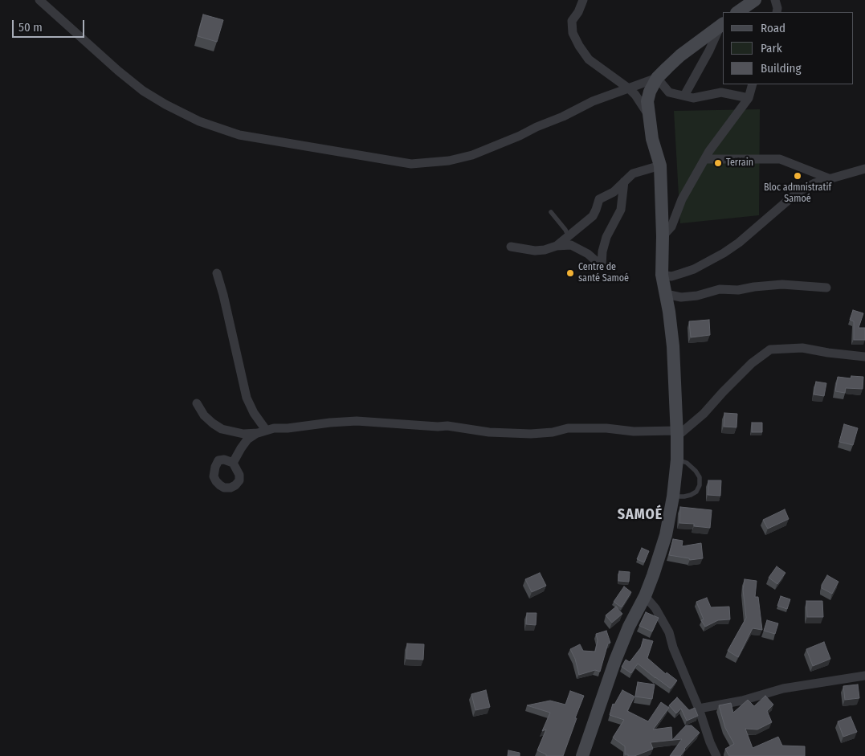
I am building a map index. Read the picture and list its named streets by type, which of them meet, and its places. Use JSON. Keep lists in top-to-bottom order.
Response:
{
  "districts": ["SAMOÉ"],
  "places": ["Terrain", "Bloc admnistratif Samoé", "Centre de santé Samoé"],
  "legend": ["Road", "Park", "Building"],
  "scale_bar": "50 m"
}
